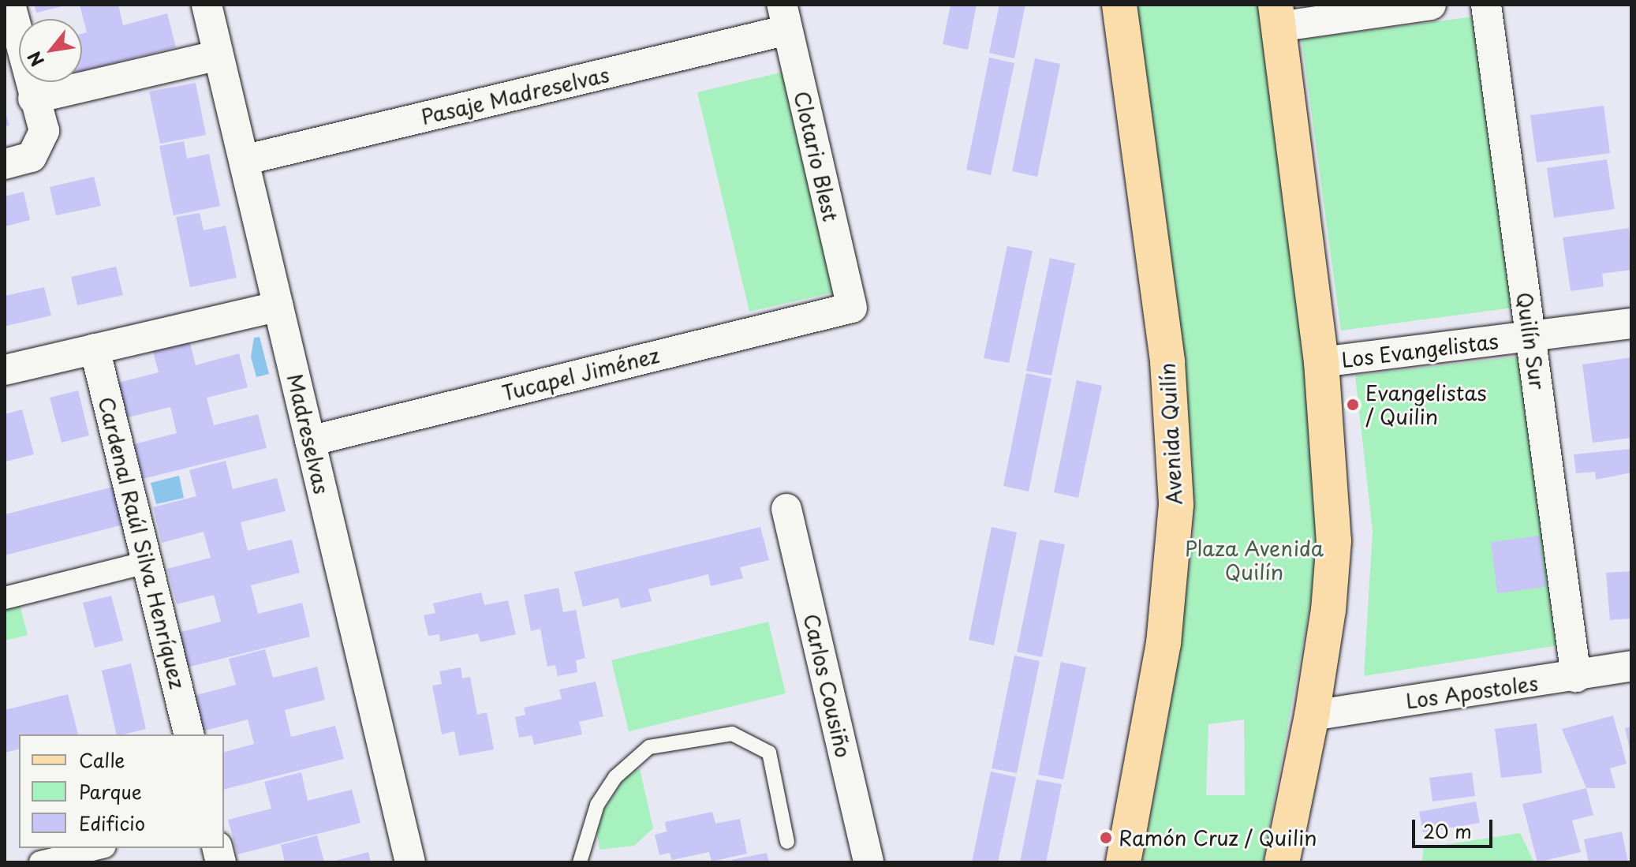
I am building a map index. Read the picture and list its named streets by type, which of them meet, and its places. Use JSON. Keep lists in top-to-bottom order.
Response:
{
  "streets": {
    "main road": ["Avenida Quilín"],
    "street": [
      "Pasaje Madreselvas",
      "Clotario Blest",
      "Quilín Sur",
      "Los Evangelistas",
      "Tucapel Jiménez",
      "Madreselvas",
      "Cardenal Raúl Silva Henríquez",
      "Carlos Cousiño",
      "Los Apostoles"
    ]
  },
  "crossings": [
    ["Pasaje Madreselvas", "Clotario Blest"],
    ["Pasaje Madreselvas", "Madreselvas"],
    ["Clotario Blest", "Tucapel Jiménez"],
    ["Quilín Sur", "Los Evangelistas"],
    ["Quilín Sur", "Los Apostoles"],
    ["Tucapel Jiménez", "Madreselvas"]
  ],
  "parks": ["Plaza Avenida Quilín"],
  "places": ["Evangelistas / Quilin", "Ramón Cruz / Quilin"],
  "legend": ["Calle", "Parque", "Edificio"],
  "scale_bar": "20 m",
  "north": "bottom left"
}
